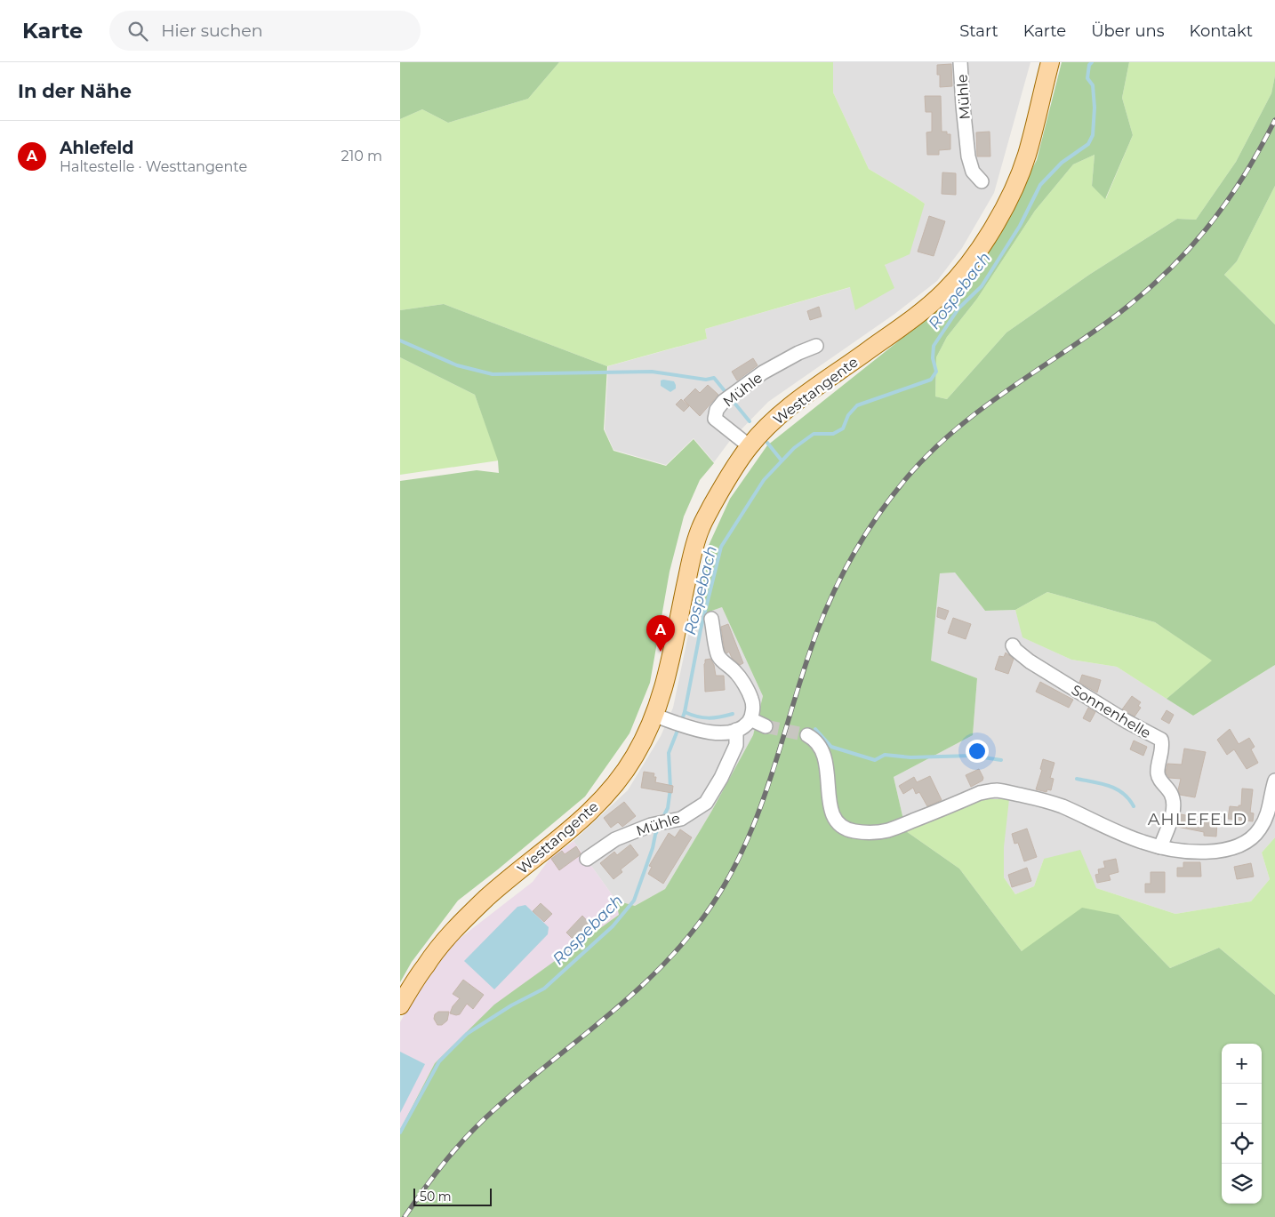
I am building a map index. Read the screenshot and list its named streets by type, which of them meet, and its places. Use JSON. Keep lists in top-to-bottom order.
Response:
{
  "streets": {
    "main road": ["Westtangente"],
    "street": ["Mühle", "Sonnenhelle"]
  },
  "crossings": [
    ["Mühle", "Westtangente"]
  ],
  "districts": ["AHLEFELD"],
  "water": ["Rospebach"],
  "scale_bar": "50 m",
  "page": {
    "header": "Karte",
    "search": "Hier suchen",
    "nav": [
      "Start",
      "Karte",
      "Über uns",
      "Kontakt"
    ],
    "heading": "In der Nähe",
    "list": [
      {
        "mark": "A",
        "name": "Ahlefeld",
        "note": "Haltestelle · Westtangente",
        "value": "210 m"
      }
    ],
    "pins": "A",
    "map_buttons": ["+", "−"],
    "scale": "50 m"
  }
}
